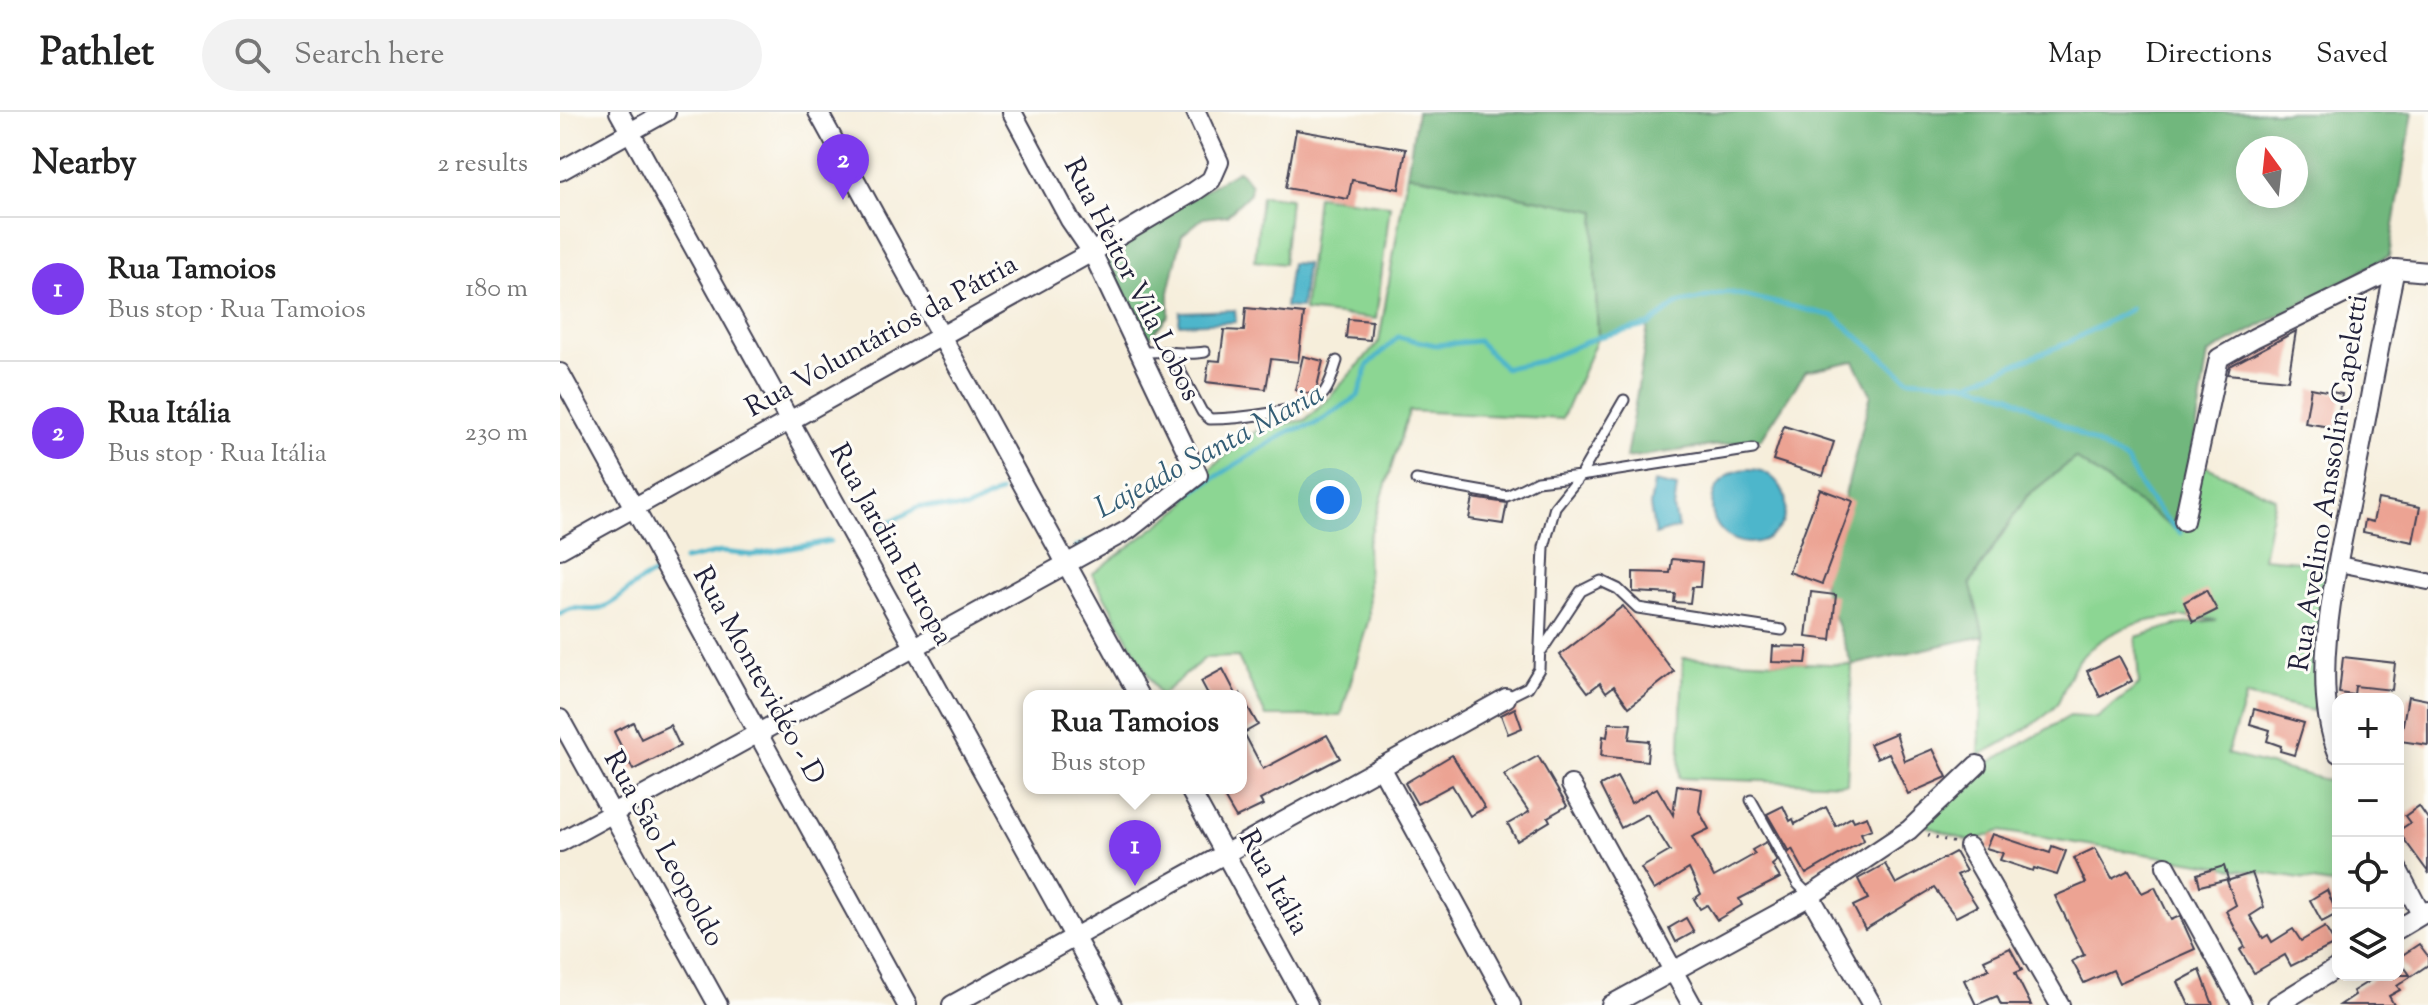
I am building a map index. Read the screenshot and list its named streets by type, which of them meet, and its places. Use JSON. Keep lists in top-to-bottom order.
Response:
{
  "streets": {
    "street": [
      "Rua Heitor Vila Lobos",
      "Rua Voluntários da Pátria",
      "Rua Avelino Anssolin Capeletti",
      "Rua Jardim Europa",
      "Rua Montevidéo - D",
      "Rua São Leopoldo",
      "Rua Itália"
    ]
  },
  "crossings": [
    ["Rua Heitor Vila Lobos", "Rua Voluntários da Pátria"],
    ["Rua Voluntários da Pátria", "Rua Jardim Europa"],
    ["Rua Voluntários da Pátria", "Rua Montevidéo - D"]
  ],
  "water": ["Lajeado Santa Maria"],
  "north": "top",
  "page": {
    "header": "Pathlet",
    "search": "Search here",
    "nav": ["Map", "Directions", "Saved"],
    "heading": ["Nearby", "2 results"],
    "pins": ["2", "1"],
    "list": [
      {
        "mark": "1",
        "name": "Rua Tamoios",
        "note": "Bus stop · Rua Tamoios",
        "value": "180 m"
      },
      {
        "mark": "2",
        "name": "Rua Itália",
        "note": "Bus stop · Rua Itália",
        "value": "230 m"
      }
    ],
    "popup": ["Rua Tamoios", "Bus stop"],
    "map_buttons": ["+", "−"]
  }
}
